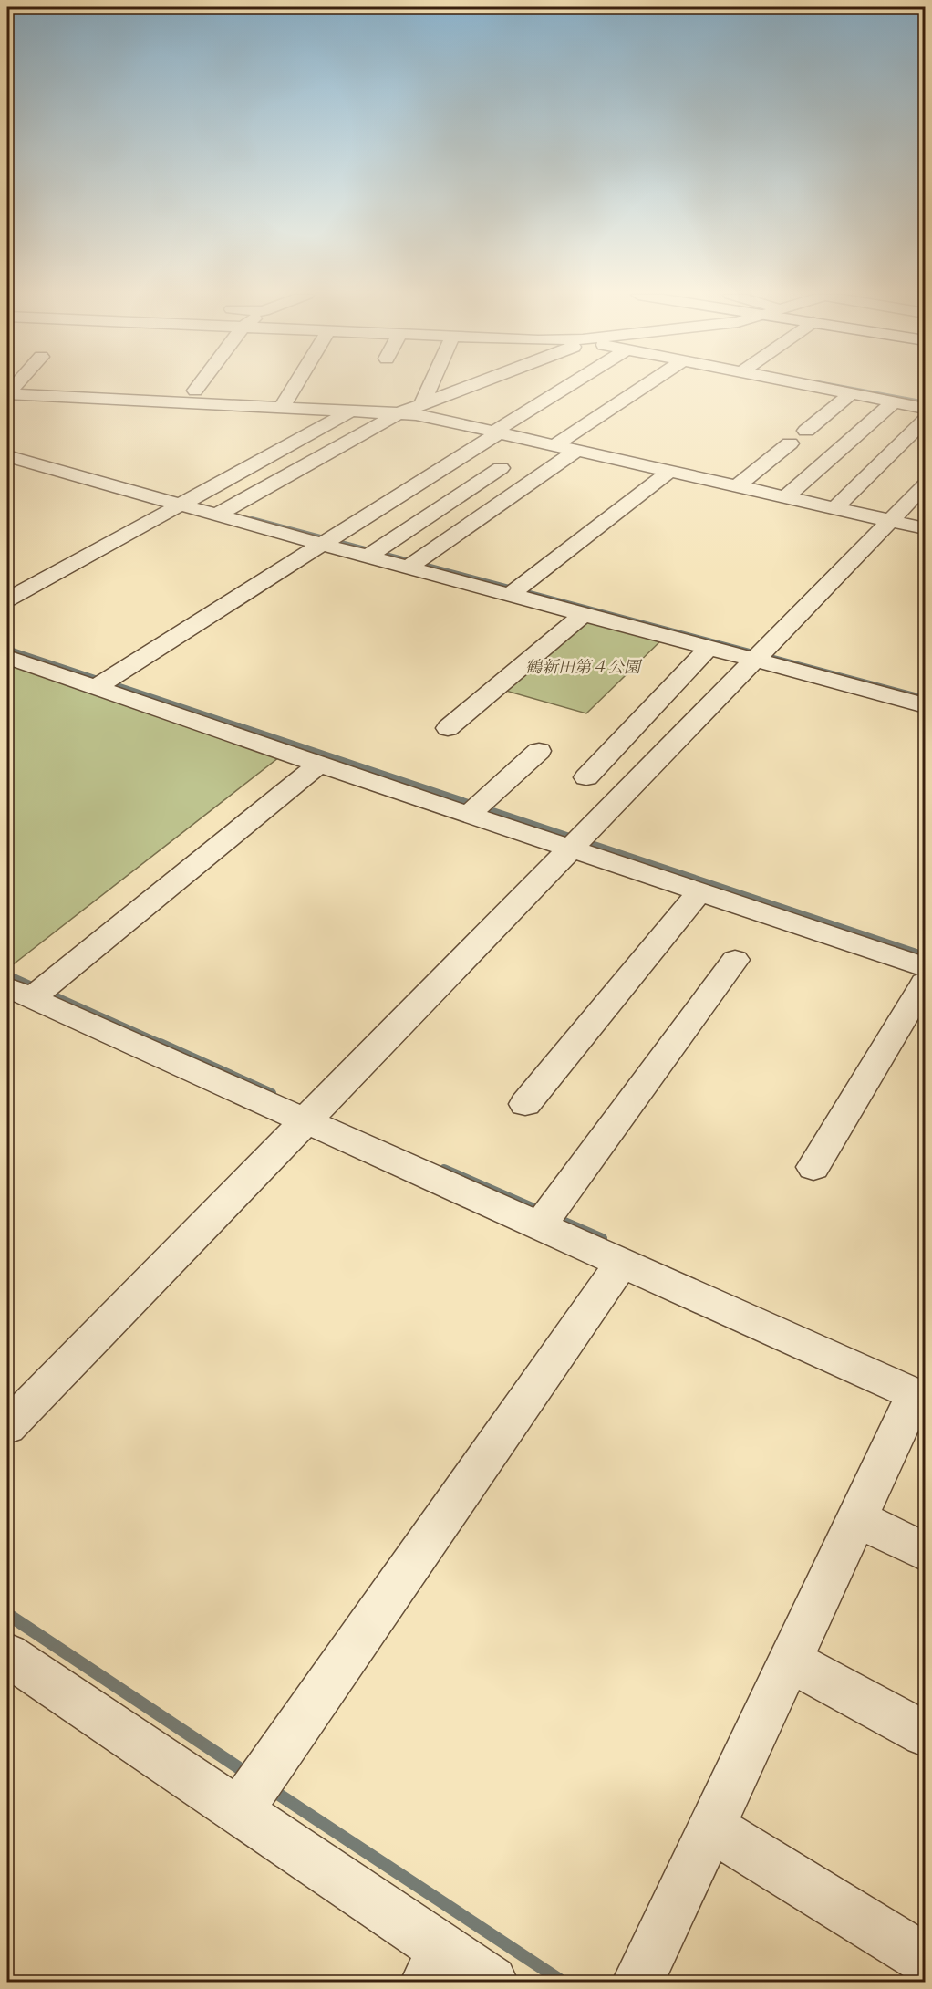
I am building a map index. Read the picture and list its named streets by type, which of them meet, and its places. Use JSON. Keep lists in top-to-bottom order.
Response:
{
  "parks": ["鶴新田第４公園"]
}
